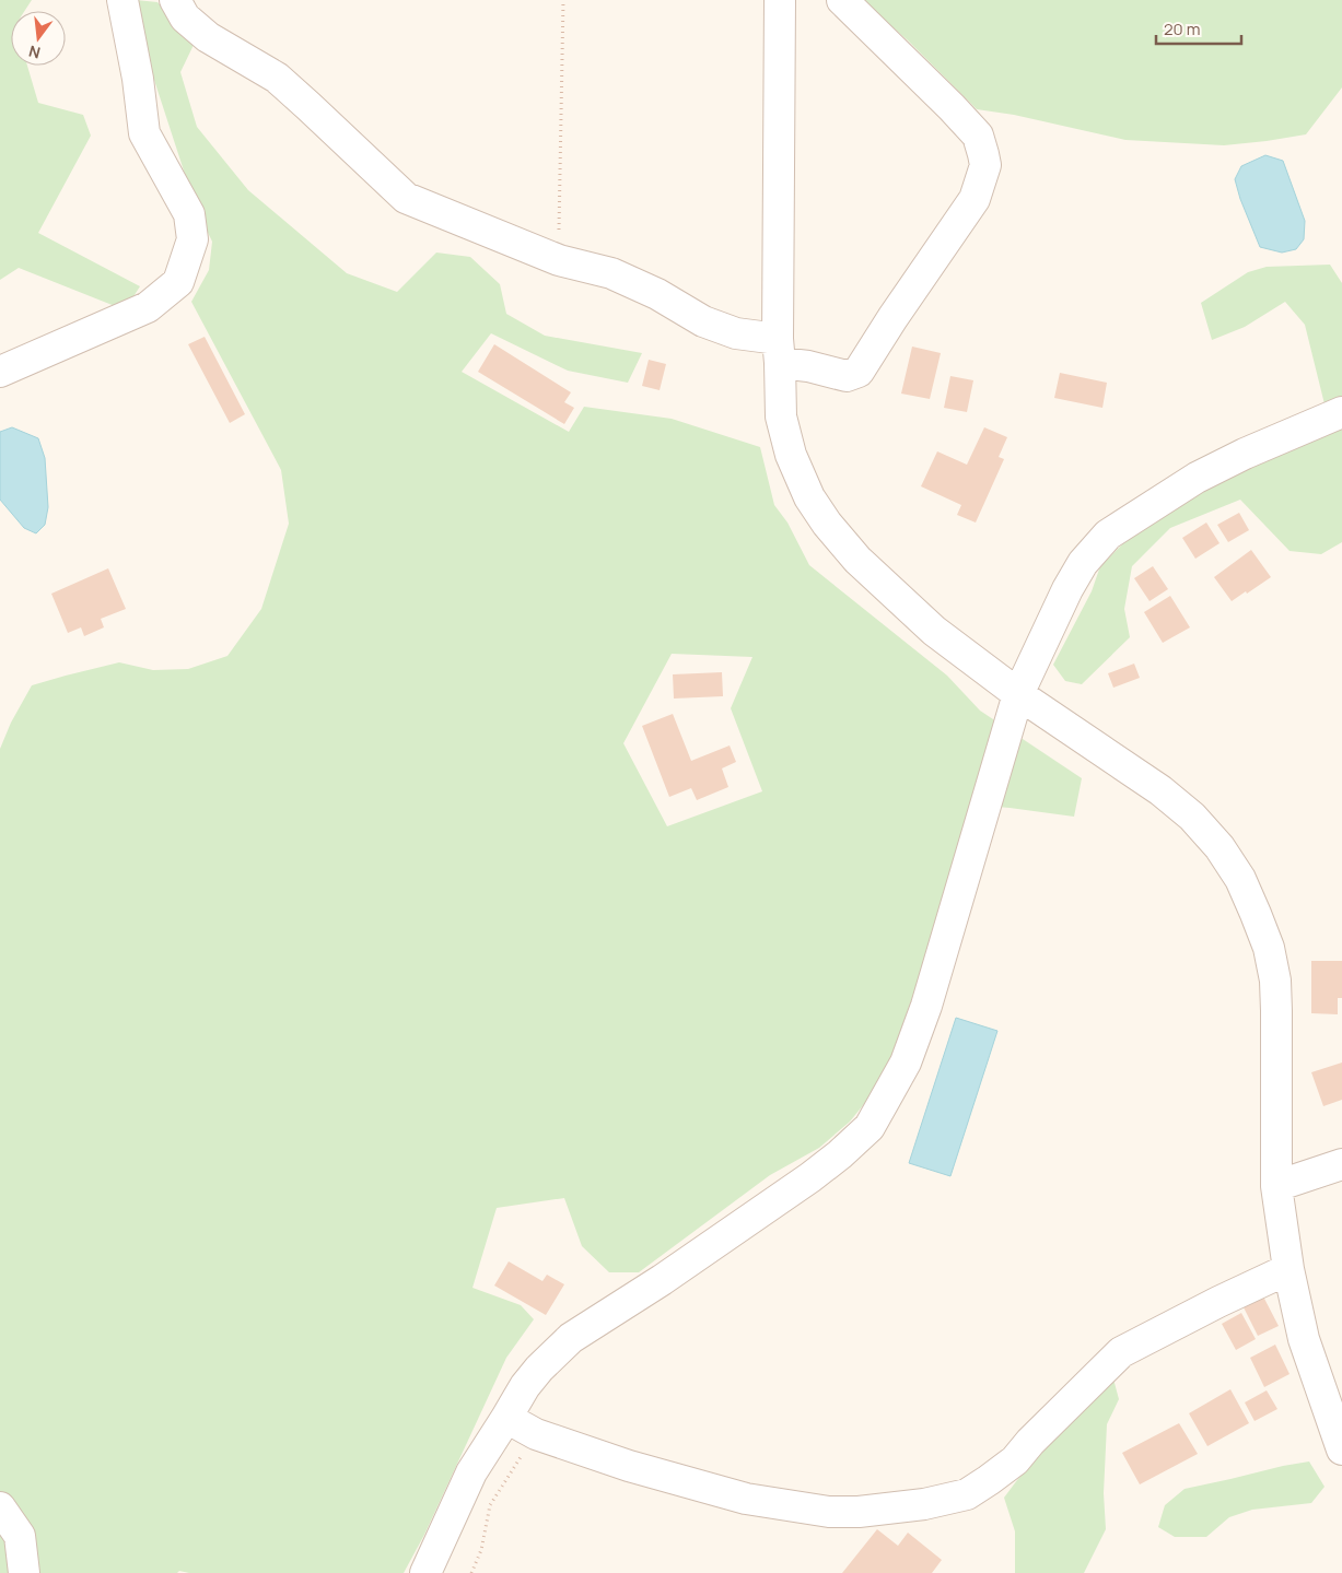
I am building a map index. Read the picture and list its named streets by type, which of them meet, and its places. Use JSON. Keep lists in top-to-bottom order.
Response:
{
  "scale_bar": "20 m",
  "north": "bottom"
}
